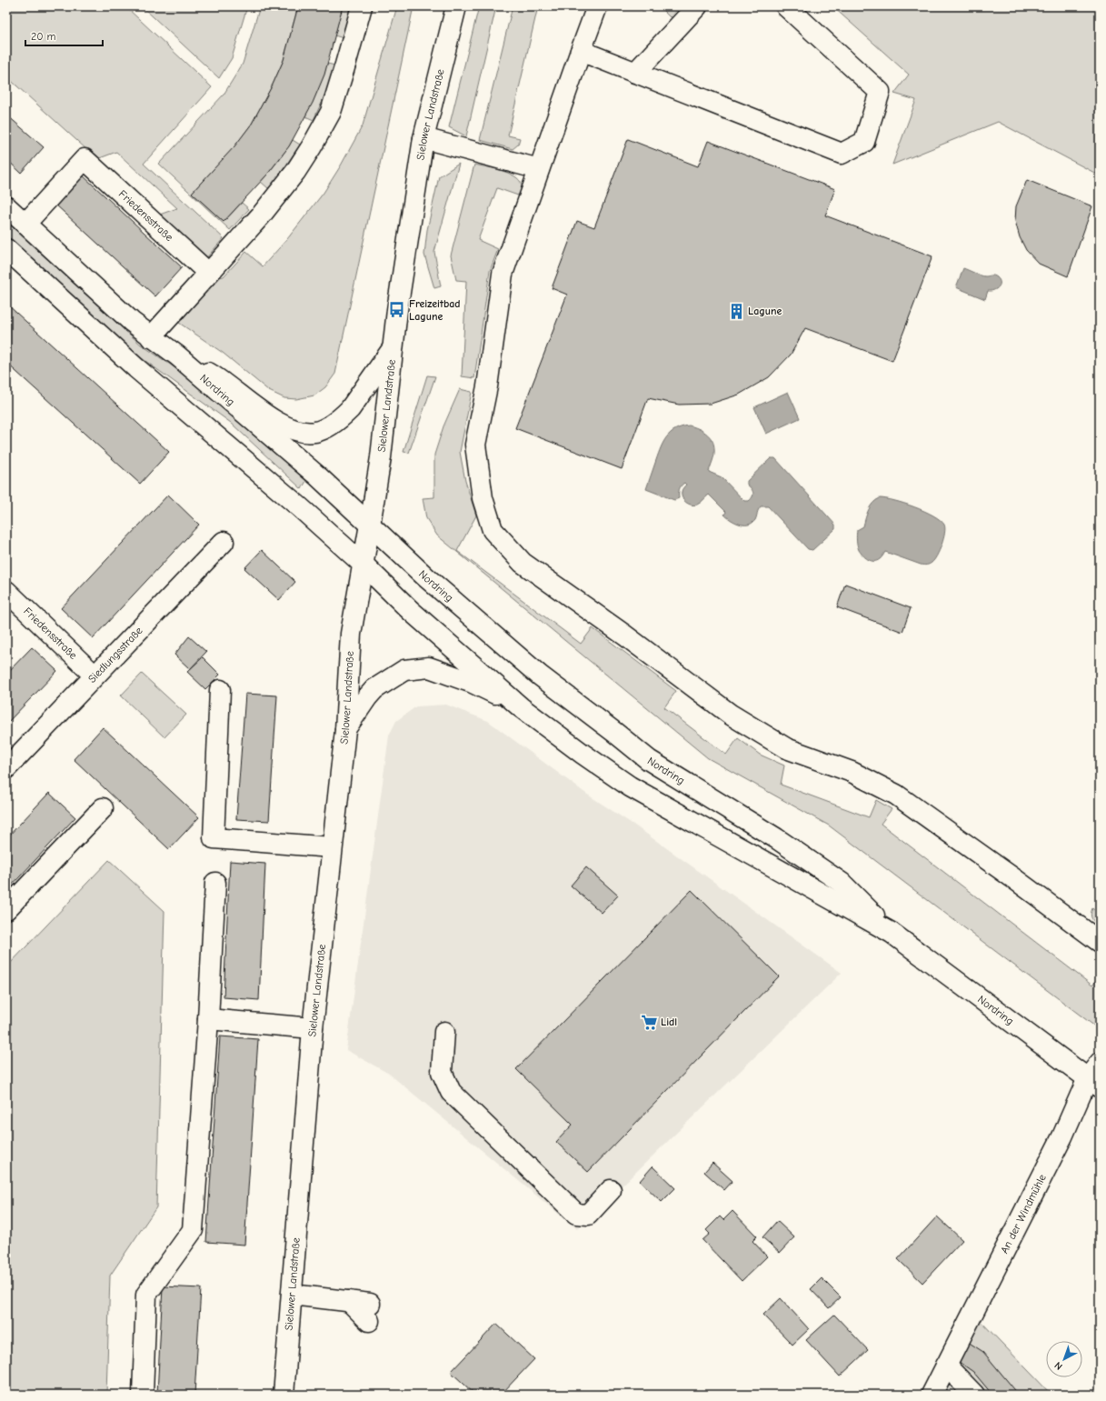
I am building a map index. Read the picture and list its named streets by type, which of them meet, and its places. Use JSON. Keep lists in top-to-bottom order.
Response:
{
  "streets": {
    "main road": [
      "Sielower Landstraße",
      "Friedensstraße",
      "Nordring",
      "Siedlungsstraße",
      "An der Windmühle"
    ]
  },
  "crossings": [
    ["Sielower Landstraße", "Nordring"],
    ["Friedensstraße", "Nordring"],
    ["Friedensstraße", "Siedlungsstraße"],
    ["Nordring", "An der Windmühle"]
  ],
  "places": {
    "bus stop": ["Freizeitbad Lagune"],
    "building": ["Lagune"],
    "supermarket": ["Lidl"]
  },
  "scale_bar": "20 m",
  "north": "bottom left"
}
